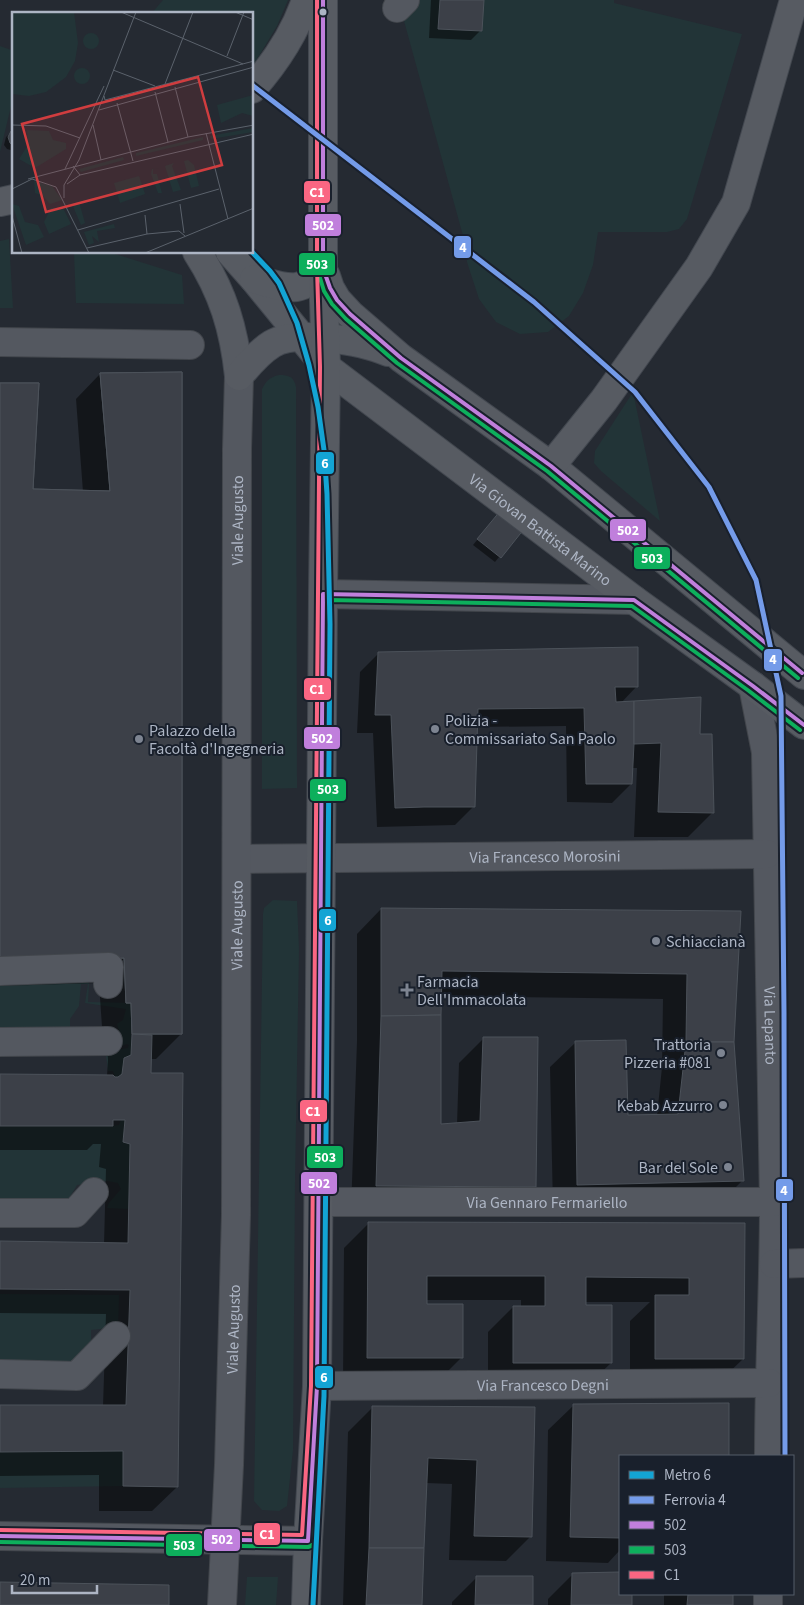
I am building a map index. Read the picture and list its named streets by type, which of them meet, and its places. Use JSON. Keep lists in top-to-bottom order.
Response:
{
  "streets": {
    "main road": ["Viale Augusto", "Via Giovan Battista Marino"],
    "street": [
      "Via Francesco Morosini",
      "Via Lepanto",
      "Via Gennaro Fermariello",
      "Via Francesco Degni"
    ]
  },
  "crossings": [
    ["Viale Augusto", "Via Francesco Morosini"],
    ["Via Giovan Battista Marino", "Via Lepanto"],
    ["Via Francesco Morosini", "Via Lepanto"],
    ["Via Lepanto", "Via Gennaro Fermariello"],
    ["Via Lepanto", "Via Francesco Degni"]
  ],
  "places": {
    "other": [
      "Polizia - Commissariato San Paolo",
      "Palazzo della Facoltà d'Ingegneria",
      "Schiaccianà",
      "Trattoria Pizzeria #081",
      "Kebab Azzurro",
      "Bar del Sole"
    ],
    "health": ["Farmacia Dell'Immacolata"]
  },
  "lines": [
    "transit line 502",
    "transit line 503",
    "transit line C1",
    "rail line 4",
    "metro line 6"
  ],
  "legend": [
    "Metro 6",
    "Ferrovia 4",
    "502",
    "503",
    "C1"
  ],
  "scale_bar": "20 m"
}
